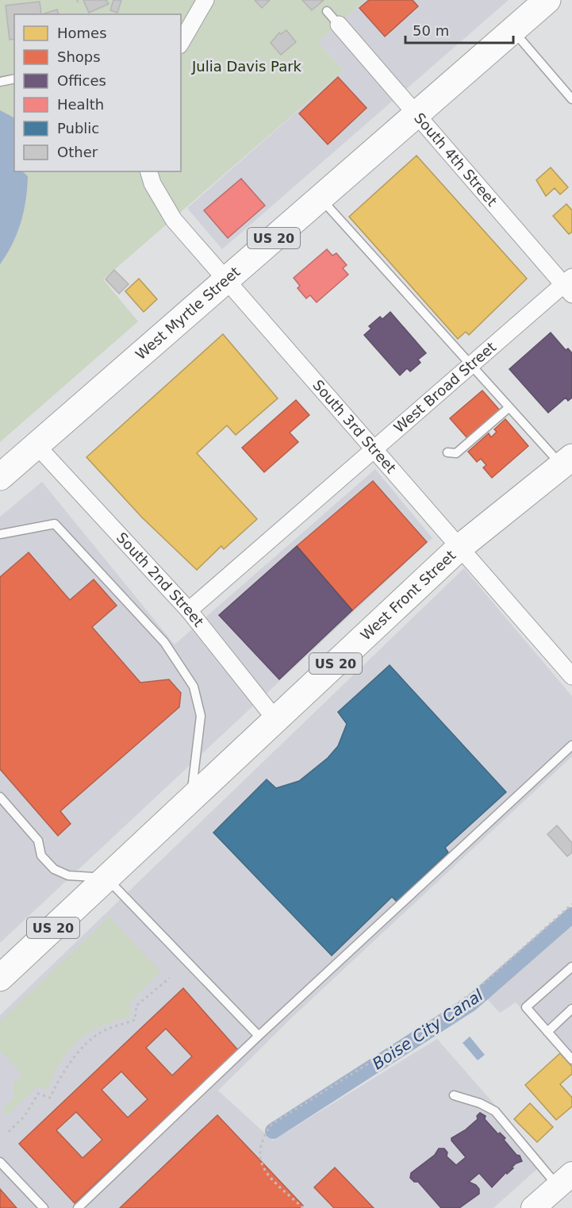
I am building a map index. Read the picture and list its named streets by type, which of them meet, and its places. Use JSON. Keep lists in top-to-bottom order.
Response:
{
  "streets": {
    "main road": ["US 20", "West Myrtle Street", "West Front Street"],
    "street": [
      "South 4th Street",
      "West Broad Street",
      "South 3rd Street",
      "South 2nd Street"
    ]
  },
  "crossings": [
    ["South 4th Street", "West Myrtle Street"],
    ["South 4th Street", "West Broad Street"],
    ["US 20", "West Front Street"],
    ["West Myrtle Street", "South 3rd Street"],
    ["West Myrtle Street", "South 2nd Street"],
    ["West Broad Street", "South 3rd Street"],
    ["West Broad Street", "South 2nd Street"],
    ["South 3rd Street", "West Front Street"],
    ["South 2nd Street", "West Front Street"]
  ],
  "water": ["Boise City Canal"],
  "parks": ["Julia Davis Park"],
  "legend": [
    "Homes",
    "Shops",
    "Offices",
    "Health",
    "Public",
    "Other"
  ],
  "scale_bar": "50 m"
}
